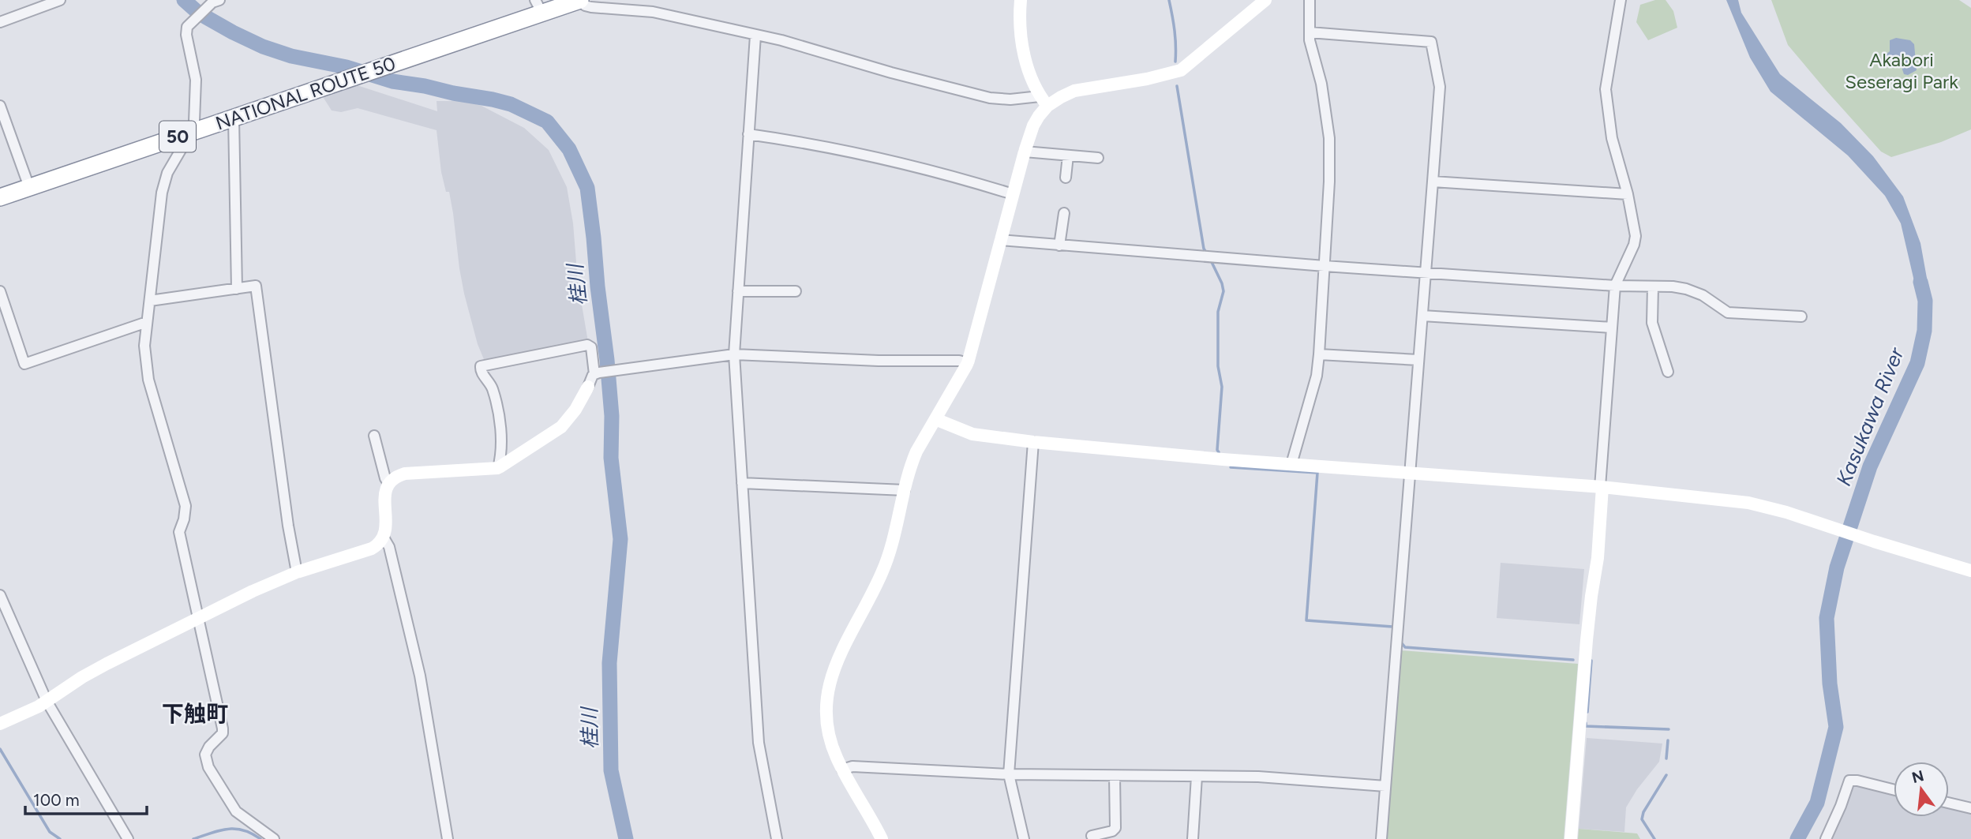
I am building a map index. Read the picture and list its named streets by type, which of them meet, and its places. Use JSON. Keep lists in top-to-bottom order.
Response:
{
  "streets": {
    "highway": ["NATIONAL ROUTE 50", "50"]
  },
  "districts": ["下触町"],
  "water": ["桂川", "Kasukawa River"],
  "parks": ["Akabori Seseragi Park"],
  "scale_bar": "100 m",
  "north": "top"
}
